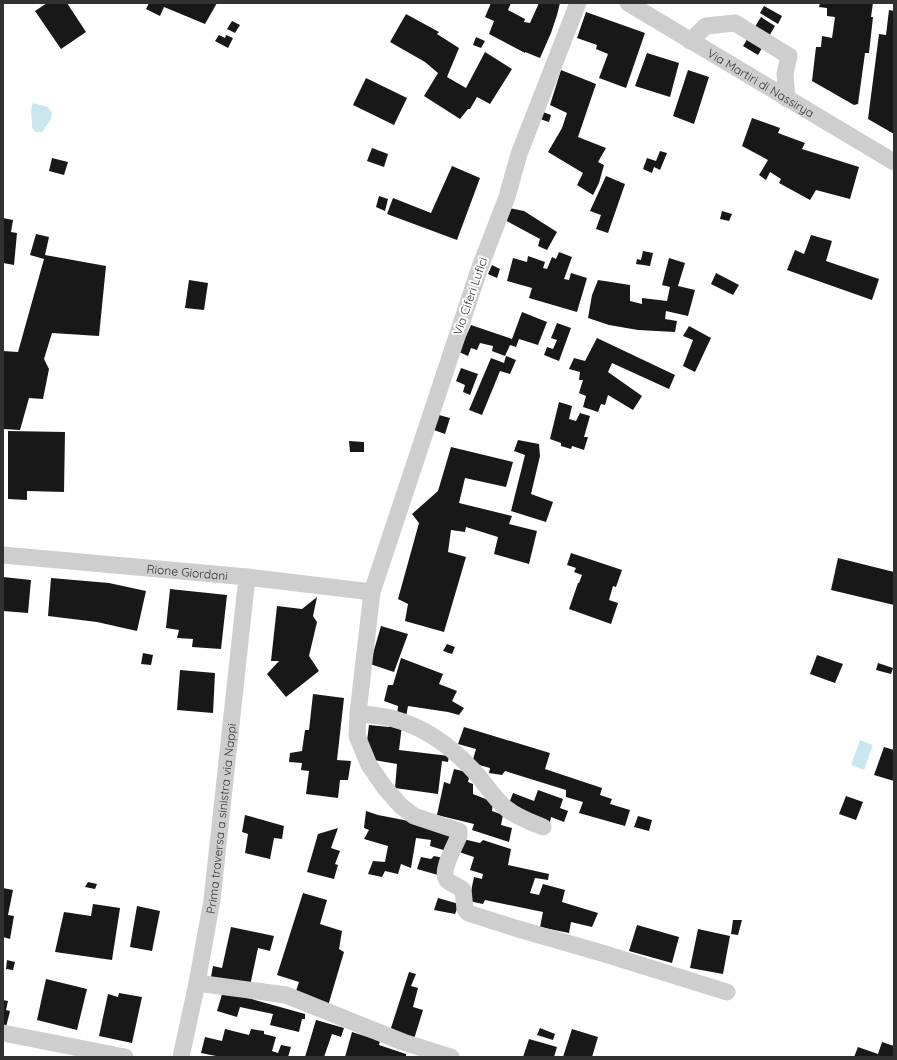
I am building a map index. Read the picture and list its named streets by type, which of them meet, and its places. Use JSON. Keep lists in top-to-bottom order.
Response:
{
  "streets": {
    "street": [
      "Via Martiri di Nassirya",
      "Via Ciferi Lufici",
      "Rione Giordani",
      "Prima traversa a sinistra via Nappi"
    ]
  },
  "crossings": [
    ["Via Ciferi Lufici", "Rione Giordani"],
    ["Rione Giordani", "Prima traversa a sinistra via Nappi"]
  ]
}
